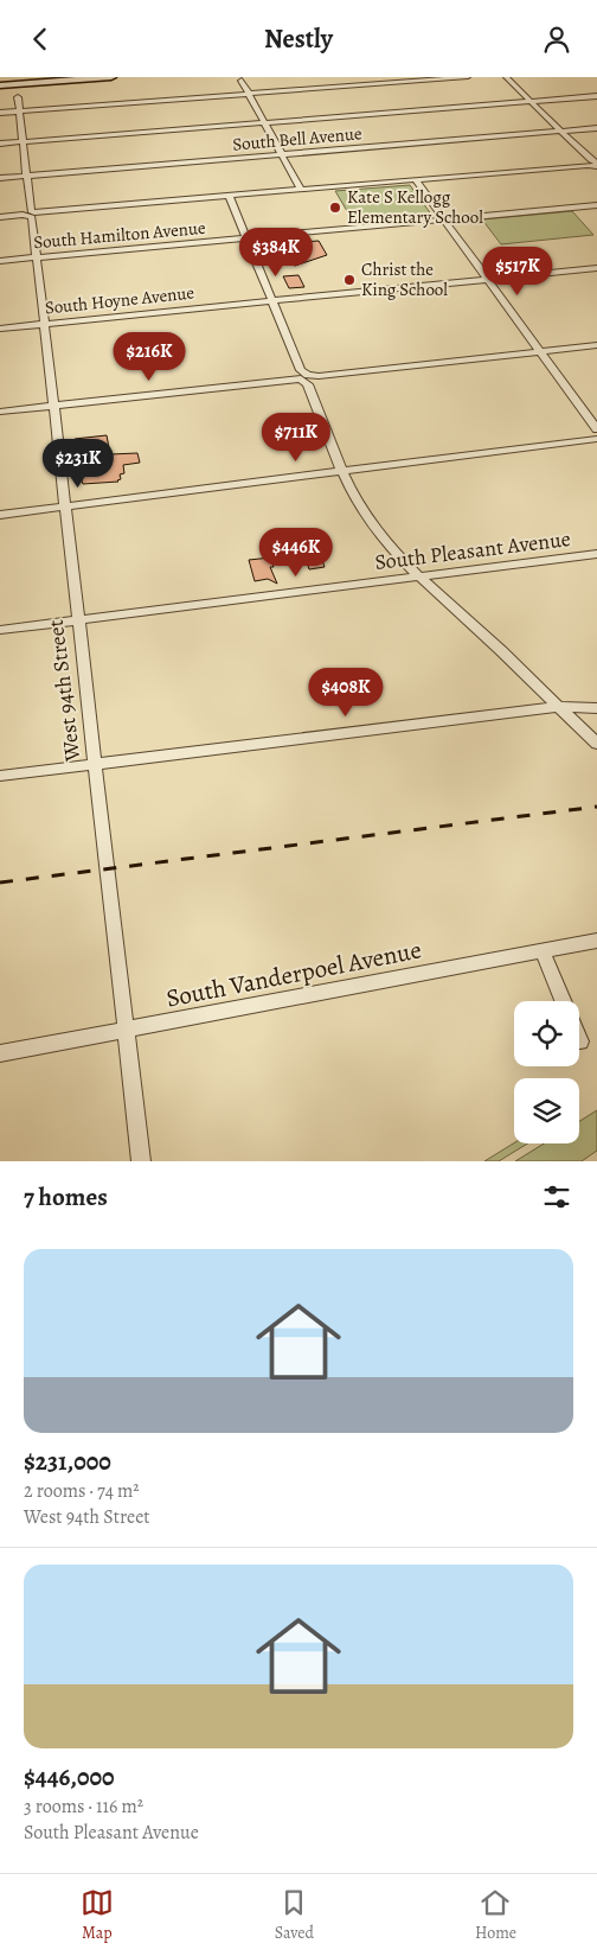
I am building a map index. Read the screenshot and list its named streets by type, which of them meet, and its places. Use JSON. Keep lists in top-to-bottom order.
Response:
{
  "streets": {
    "street": [
      "South Bell Avenue",
      "South Hamilton Avenue",
      "South Hoyne Avenue",
      "South Pleasant Avenue",
      "West 94th Street",
      "South Vanderpoel Avenue"
    ]
  },
  "crossings": [
    ["South Bell Avenue", "West 94th Street"],
    ["South Hamilton Avenue", "West 94th Street"],
    ["South Hoyne Avenue", "West 94th Street"],
    ["South Pleasant Avenue", "West 94th Street"],
    ["West 94th Street", "South Vanderpoel Avenue"]
  ],
  "places": ["Kate S Kellogg Elementary School", "Christ the King School"],
  "page": {
    "header": "Nestly",
    "price": [
      "$384K",
      "$517K",
      "$216K",
      "$711K",
      "$231K",
      "$446K",
      "$408K"
    ],
    "heading": "7 homes",
    "list": [
      {
        "name": "$231,000",
        "note": "2 rooms · 74 m² · West 94th Street"
      },
      {
        "name": "$446,000",
        "note": "3 rooms · 116 m² · South Pleasant Avenue"
      }
    ],
    "tabs": ["Map", "Saved", "Home"]
  }
}
